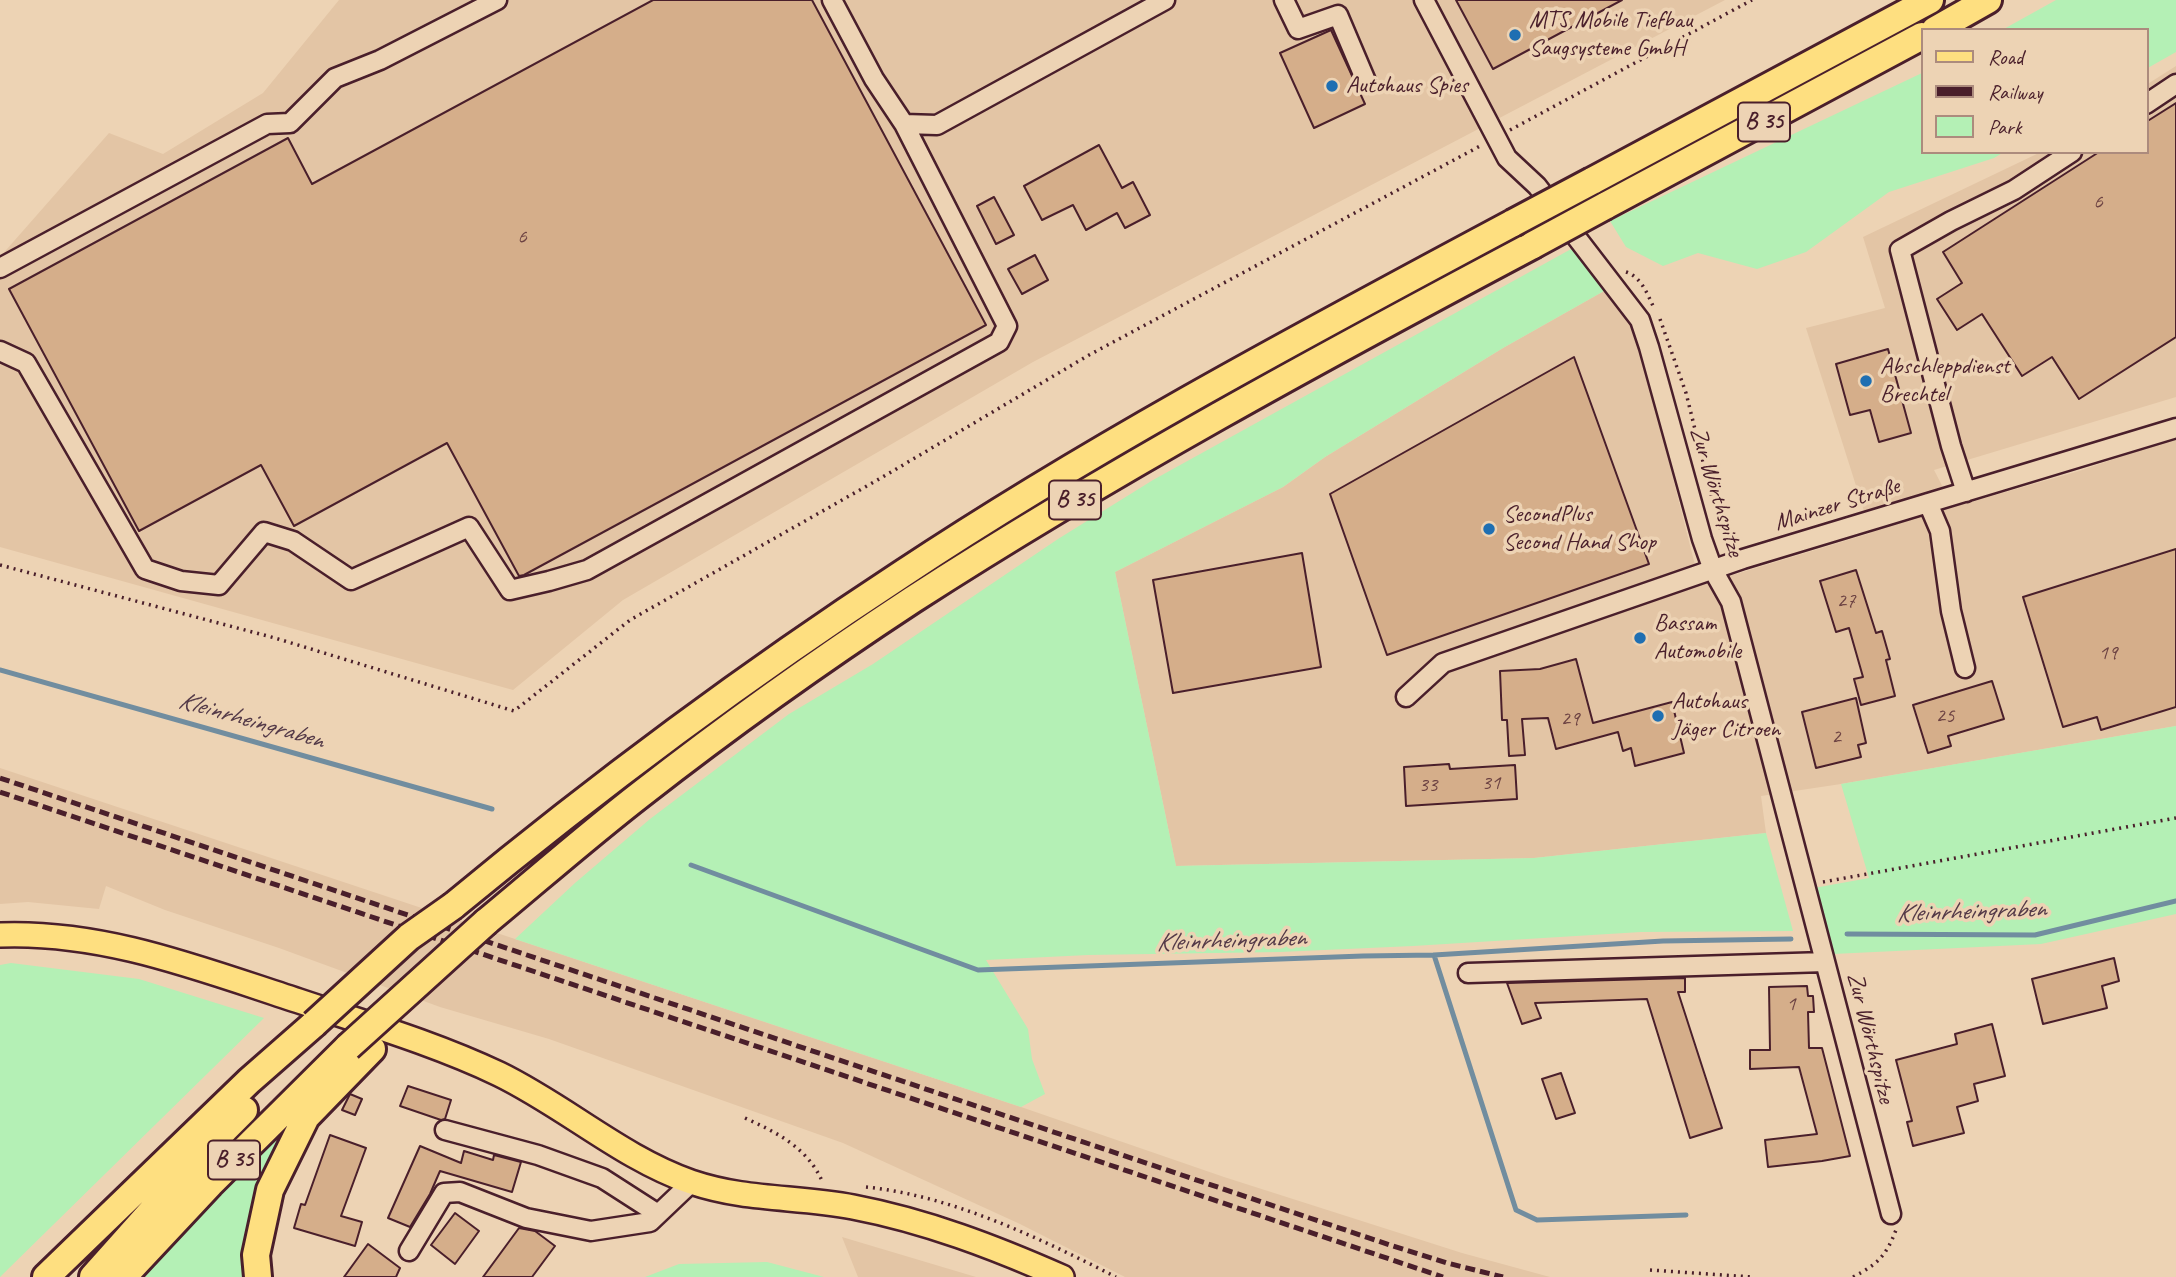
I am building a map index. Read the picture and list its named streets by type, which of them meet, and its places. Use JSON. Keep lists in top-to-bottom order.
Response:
{
  "streets": {
    "highway": ["B 35"],
    "street": ["Zur Wörthspitze", "Mainzer Straße"]
  },
  "crossings": [
    ["Zur Wörthspitze", "Mainzer Straße"]
  ],
  "water": ["Kleinrheingraben"],
  "places": [
    "MTS Mobile Tiefbau Saugsysteme GmbH",
    "Autohaus Spies",
    "Abschleppdienst Brechtel",
    "SecondPlus Second Hand Shop",
    "Bassam Automobile",
    "Autohaus Jäger Citroen"
  ],
  "house_numbers": [
    "6",
    "6",
    "27",
    "19",
    "25",
    "29",
    "2",
    "31",
    "33",
    "1"
  ],
  "legend": ["Road", "Railway", "Park"]
}
